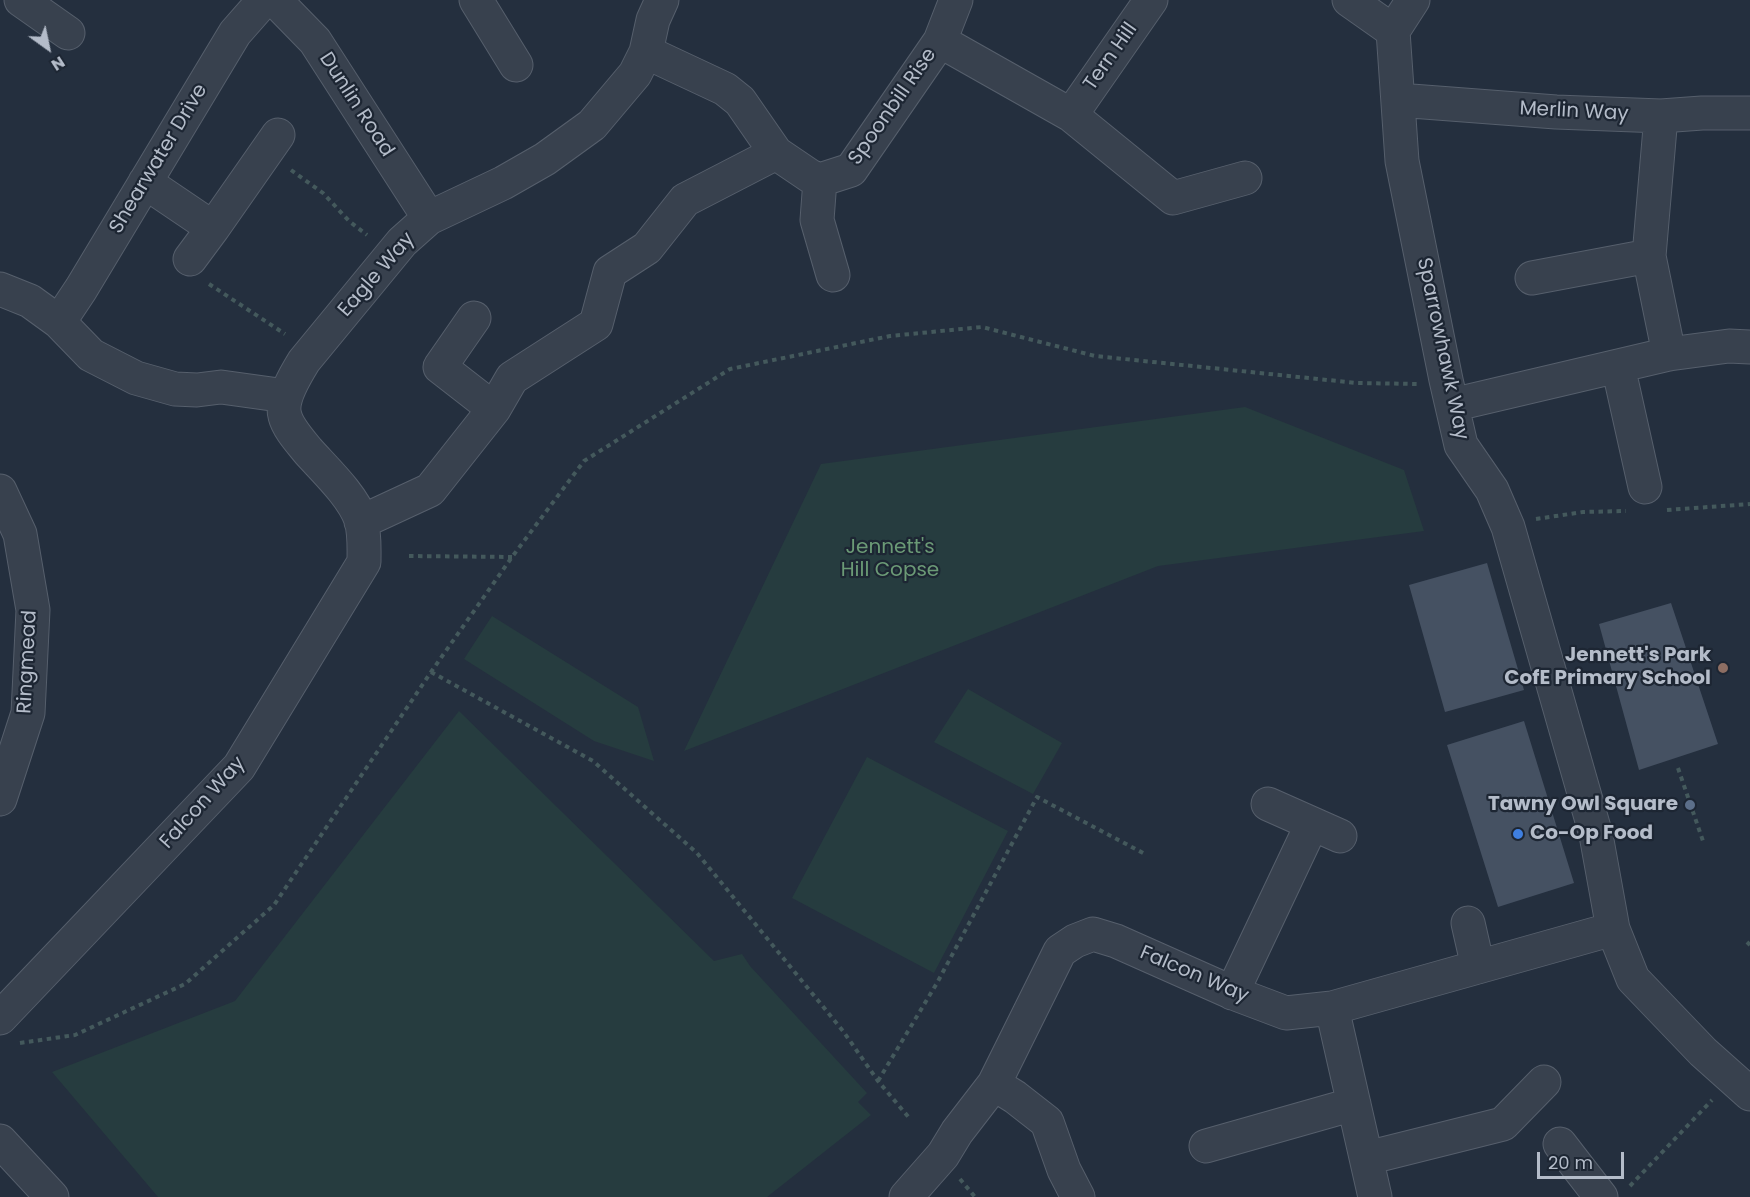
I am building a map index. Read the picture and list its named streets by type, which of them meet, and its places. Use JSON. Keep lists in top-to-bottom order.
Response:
{
  "streets": {
    "street": [
      "Tern Hill",
      "Dunlin Road",
      "Spoonbill Rise",
      "Merlin Way",
      "Shearwater Drive",
      "Eagle Way",
      "Sparrowhawk Way",
      "Ringmead",
      "Falcon Way"
    ]
  },
  "crossings": [
    ["Tern Hill", "Spoonbill Rise"],
    ["Dunlin Road", "Eagle Way"],
    ["Merlin Way", "Sparrowhawk Way"],
    ["Sparrowhawk Way", "Falcon Way"]
  ],
  "parks": ["Jennett's Hill Copse"],
  "places": ["Jennett's Park CofE Primary School", "Tawny Owl Square", "Co-Op Food"],
  "scale_bar": "20 m",
  "north": "bottom right"
}
